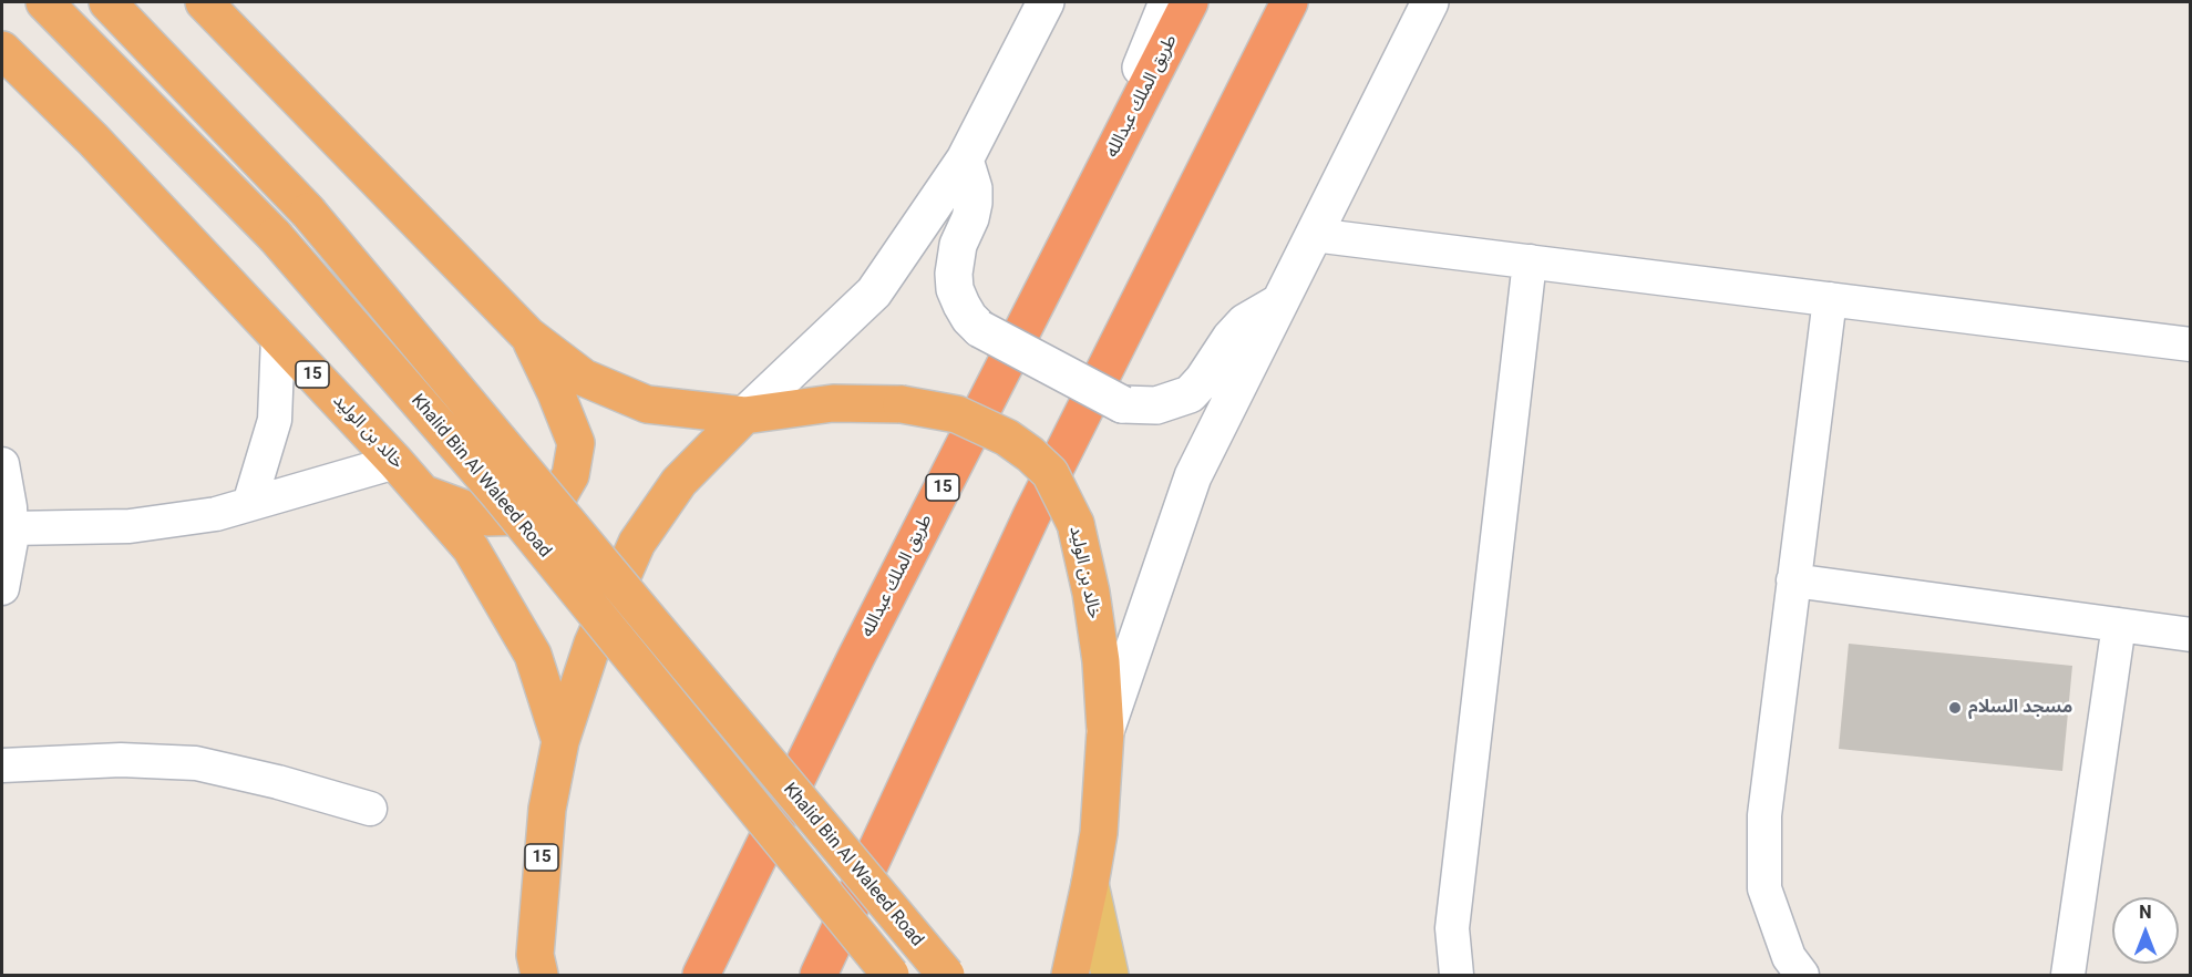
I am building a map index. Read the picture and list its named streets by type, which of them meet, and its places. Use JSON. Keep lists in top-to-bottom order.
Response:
{
  "streets": {
    "highway": [
      "طريق الملك عبدالله",
      "15",
      "خالد بن الوليد",
      "Khalid Bin Al Waleed Road"
    ]
  },
  "crossings": [
    ["15", "خالد بن الوليد"]
  ],
  "places": ["مسجد السلام"],
  "north": "top"
}
